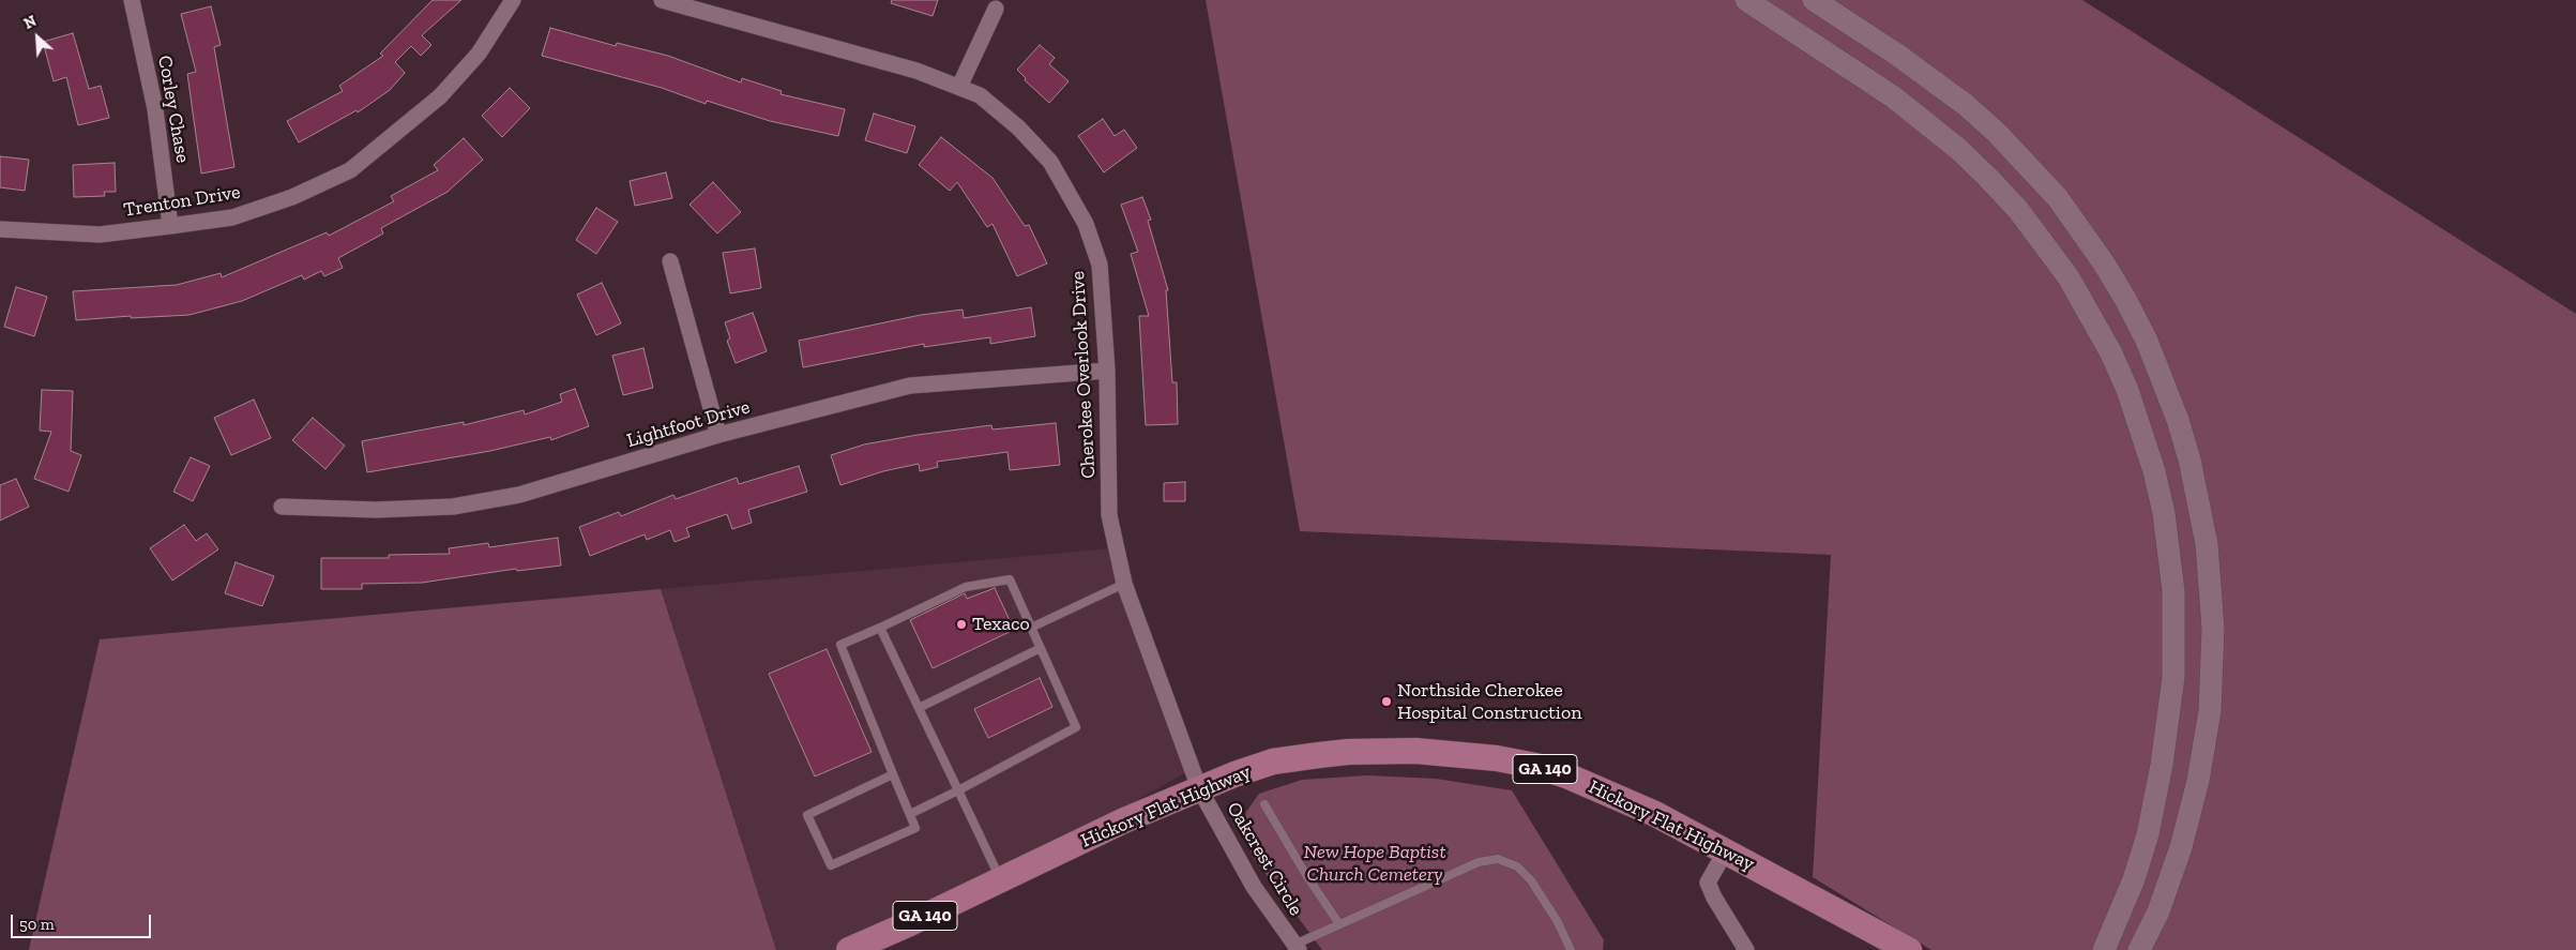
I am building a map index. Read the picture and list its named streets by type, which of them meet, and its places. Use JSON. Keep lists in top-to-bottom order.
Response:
{
  "streets": {
    "main road": ["GA 140", "Hickory Flat Highway"],
    "street": [
      "Corley Chase",
      "Trenton Drive",
      "Cherokee Overlook Drive",
      "Lightfoot Drive",
      "Oakcrest Circle"
    ]
  },
  "crossings": [
    ["Corley Chase", "Trenton Drive"],
    ["Cherokee Overlook Drive", "Lightfoot Drive"],
    ["Cherokee Overlook Drive", "Hickory Flat Highway"],
    ["Cherokee Overlook Drive", "Oakcrest Circle"],
    ["Hickory Flat Highway", "Oakcrest Circle"]
  ],
  "parks": ["New Hope Baptist Church Cemetery"],
  "places": ["Texaco", "Northside Cherokee Hospital Construction"],
  "scale_bar": "50 m",
  "north": "top left"
}
